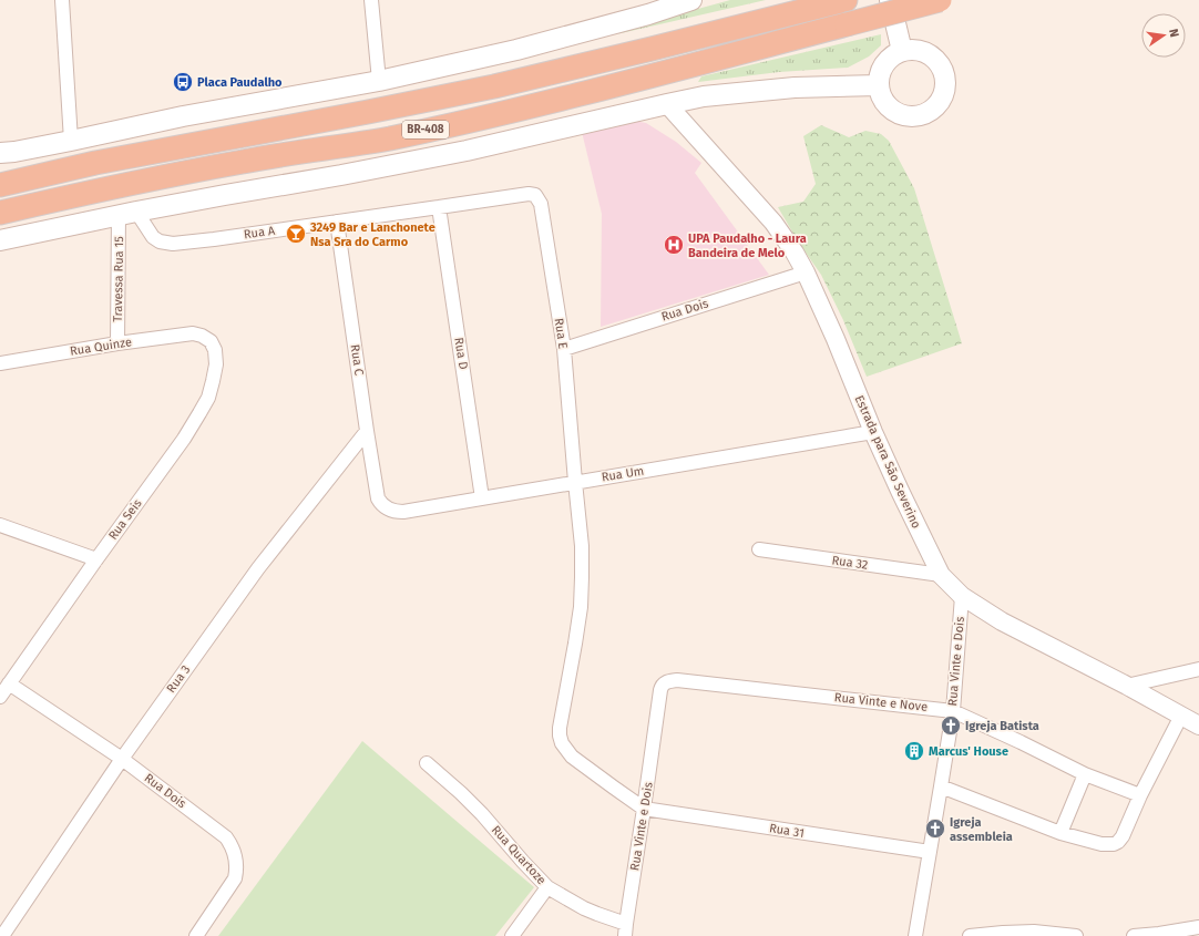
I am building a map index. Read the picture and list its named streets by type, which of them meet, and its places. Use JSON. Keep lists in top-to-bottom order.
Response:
{
  "streets": {
    "highway": ["BR-408"],
    "street": [
      "Rua A",
      "Travessa Rua 15",
      "Rua Dois",
      "Rua E",
      "Rua Quinze",
      "Rua D",
      "Rua C",
      "Estrada para São Severino",
      "Rua Um",
      "Rua Seis",
      "Rua 32",
      "Rua Vinte e Dois",
      "Rua 3",
      "Rua Vinte e Nove",
      "Rua 31",
      "Rua Quartoze"
    ]
  },
  "crossings": [
    ["Rua A", "Travessa Rua 15"],
    ["Rua A", "Rua E"],
    ["Rua A", "Rua D"],
    ["Rua A", "Rua C"],
    ["Travessa Rua 15", "Rua Quinze"],
    ["Rua Dois", "Rua E"],
    ["Rua Dois", "Estrada para São Severino"],
    ["Rua Dois", "Rua Seis"],
    ["Rua Dois", "Rua 3"],
    ["Rua E", "Rua Um"],
    ["Rua E", "Rua Vinte e Dois"],
    ["Rua E", "Rua 31"],
    ["Rua Quinze", "Rua Seis"],
    ["Rua D", "Rua Um"],
    ["Rua C", "Rua Um"],
    ["Rua C", "Rua 3"],
    ["Estrada para São Severino", "Rua Um"],
    ["Estrada para São Severino", "Rua 32"],
    ["Estrada para São Severino", "Rua Vinte e Dois"],
    ["Rua Vinte e Dois", "Rua Vinte e Nove"],
    ["Rua Vinte e Dois", "Rua 31"],
    ["Rua Vinte e Dois", "Rua Quartoze"]
  ],
  "places": {
    "bus stop": ["Placa Paudalho"],
    "bar": ["3249 Bar e Lanchonete Nsa Sra do Carmo"],
    "hospital": ["UPA Paudalho - Laura Bandeira de Melo"],
    "church": ["Igreja Batista", "Igreja assembleia"],
    "building": ["Marcus' House"]
  },
  "north": "right"
}
